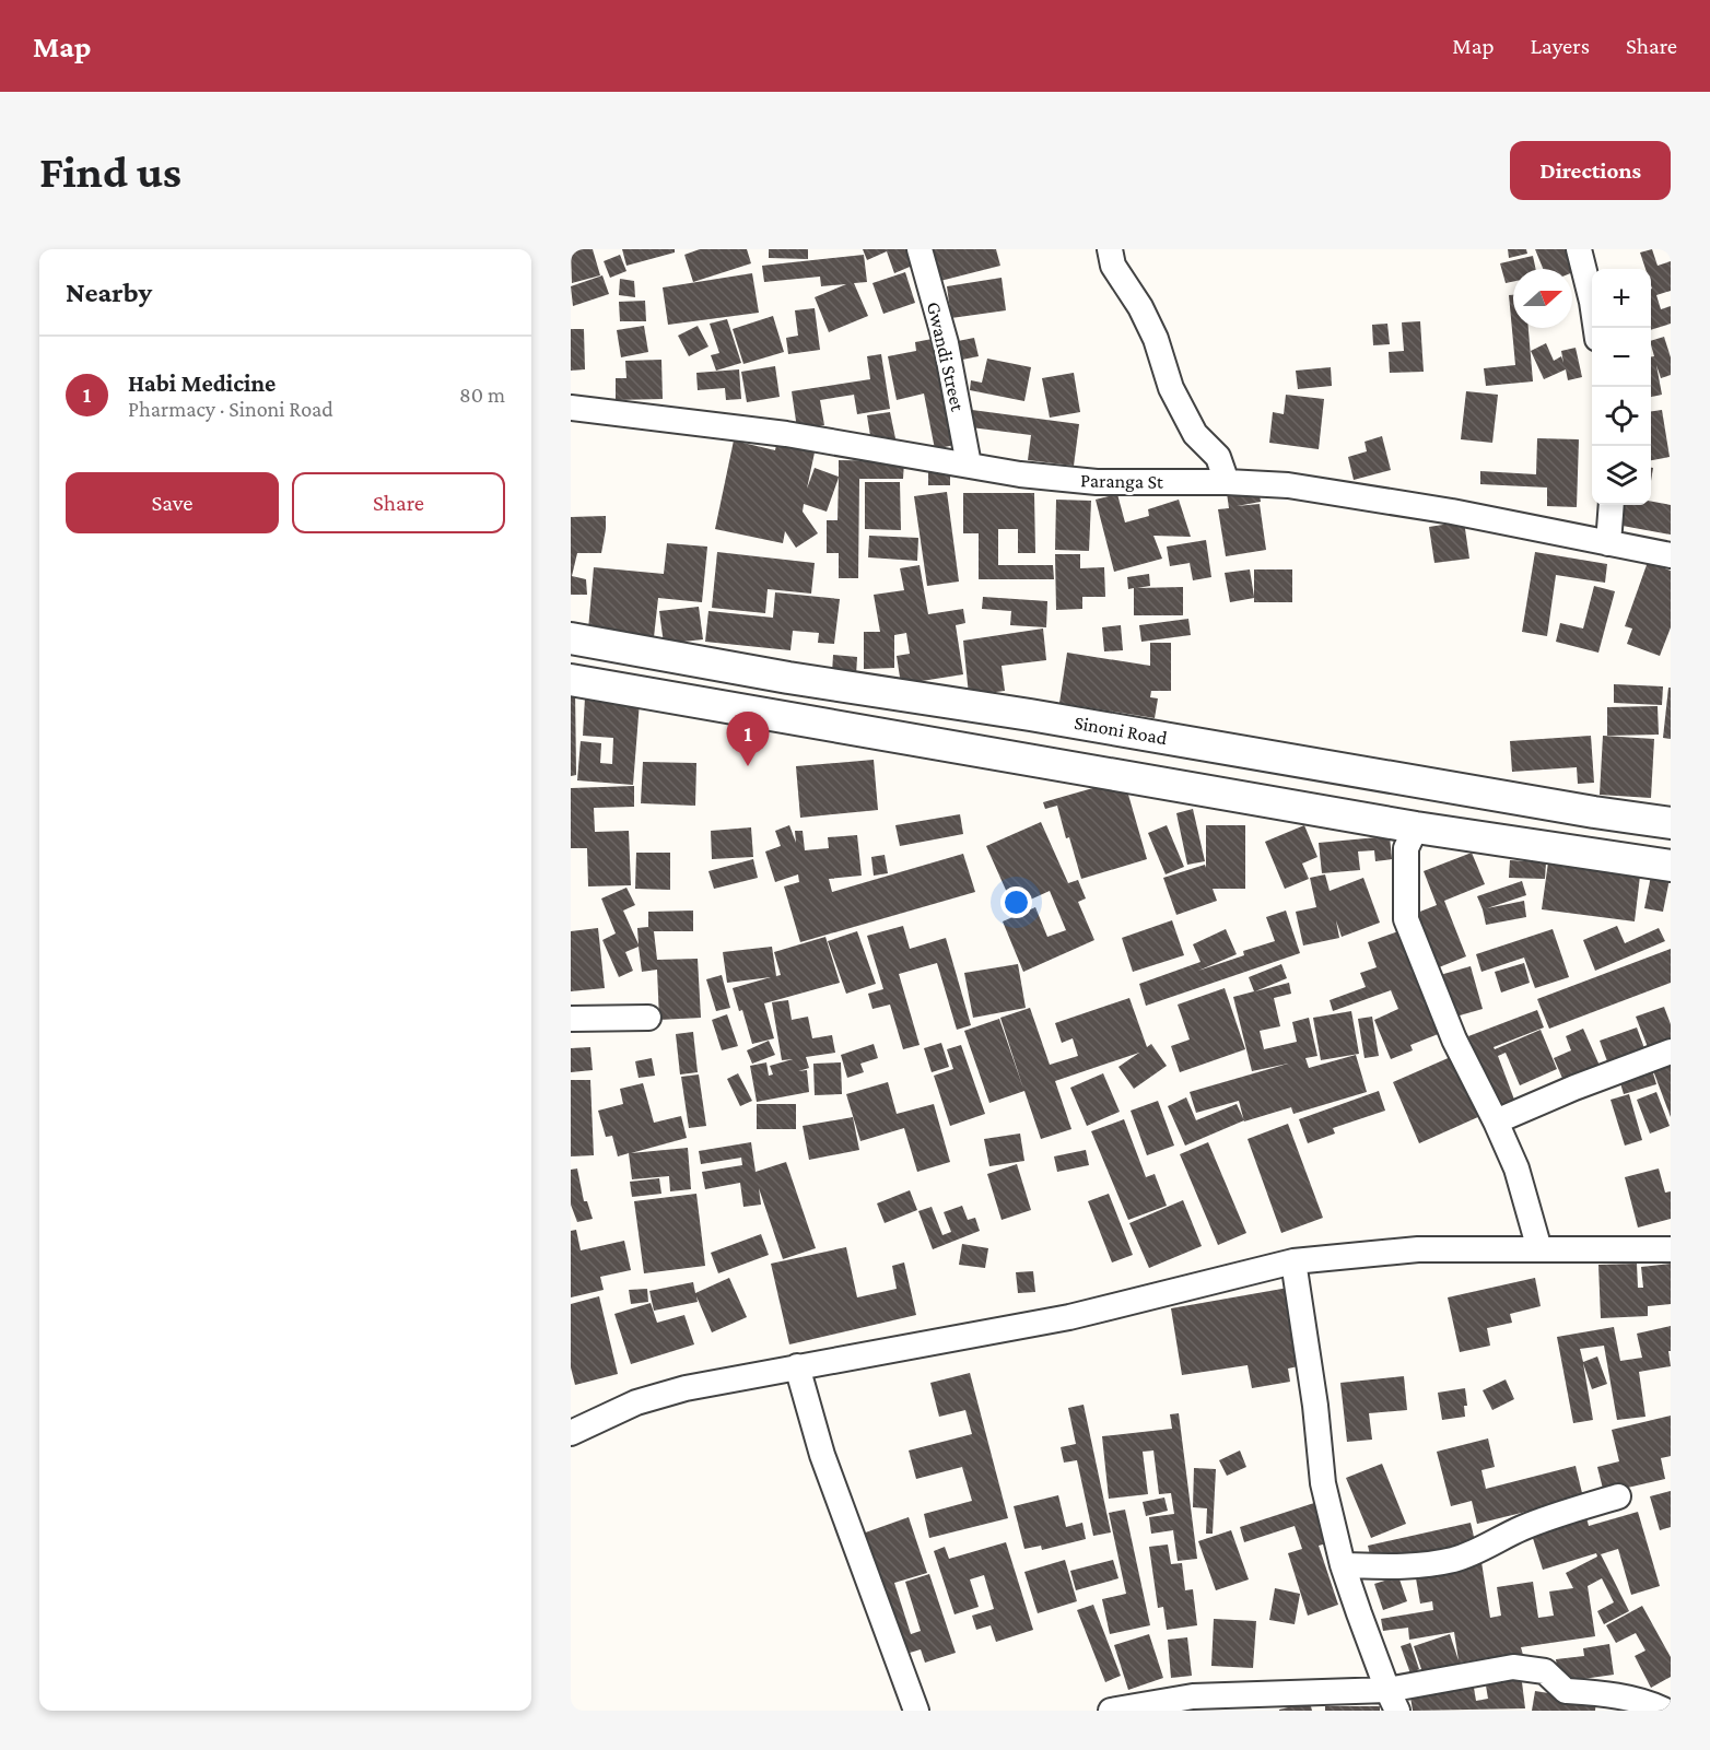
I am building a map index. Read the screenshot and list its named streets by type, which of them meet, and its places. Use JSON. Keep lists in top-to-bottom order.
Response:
{
  "streets": {
    "street": ["Gwandi Street", "Paranga St", "Sinoni Road"]
  },
  "crossings": [
    ["Gwandi Street", "Paranga St"]
  ],
  "north": "right",
  "page": {
    "header": "Map",
    "nav": ["Map", "Layers", "Share"],
    "buttons": [
      "Directions",
      ["Save", "Share"]
    ],
    "title": "Find us",
    "heading": "Nearby",
    "map_buttons": ["+", "−"],
    "list": [
      {
        "mark": "1",
        "name": "Habi Medicine",
        "note": "Pharmacy · Sinoni Road",
        "value": "80 m"
      }
    ],
    "pins": "1"
  }
}
